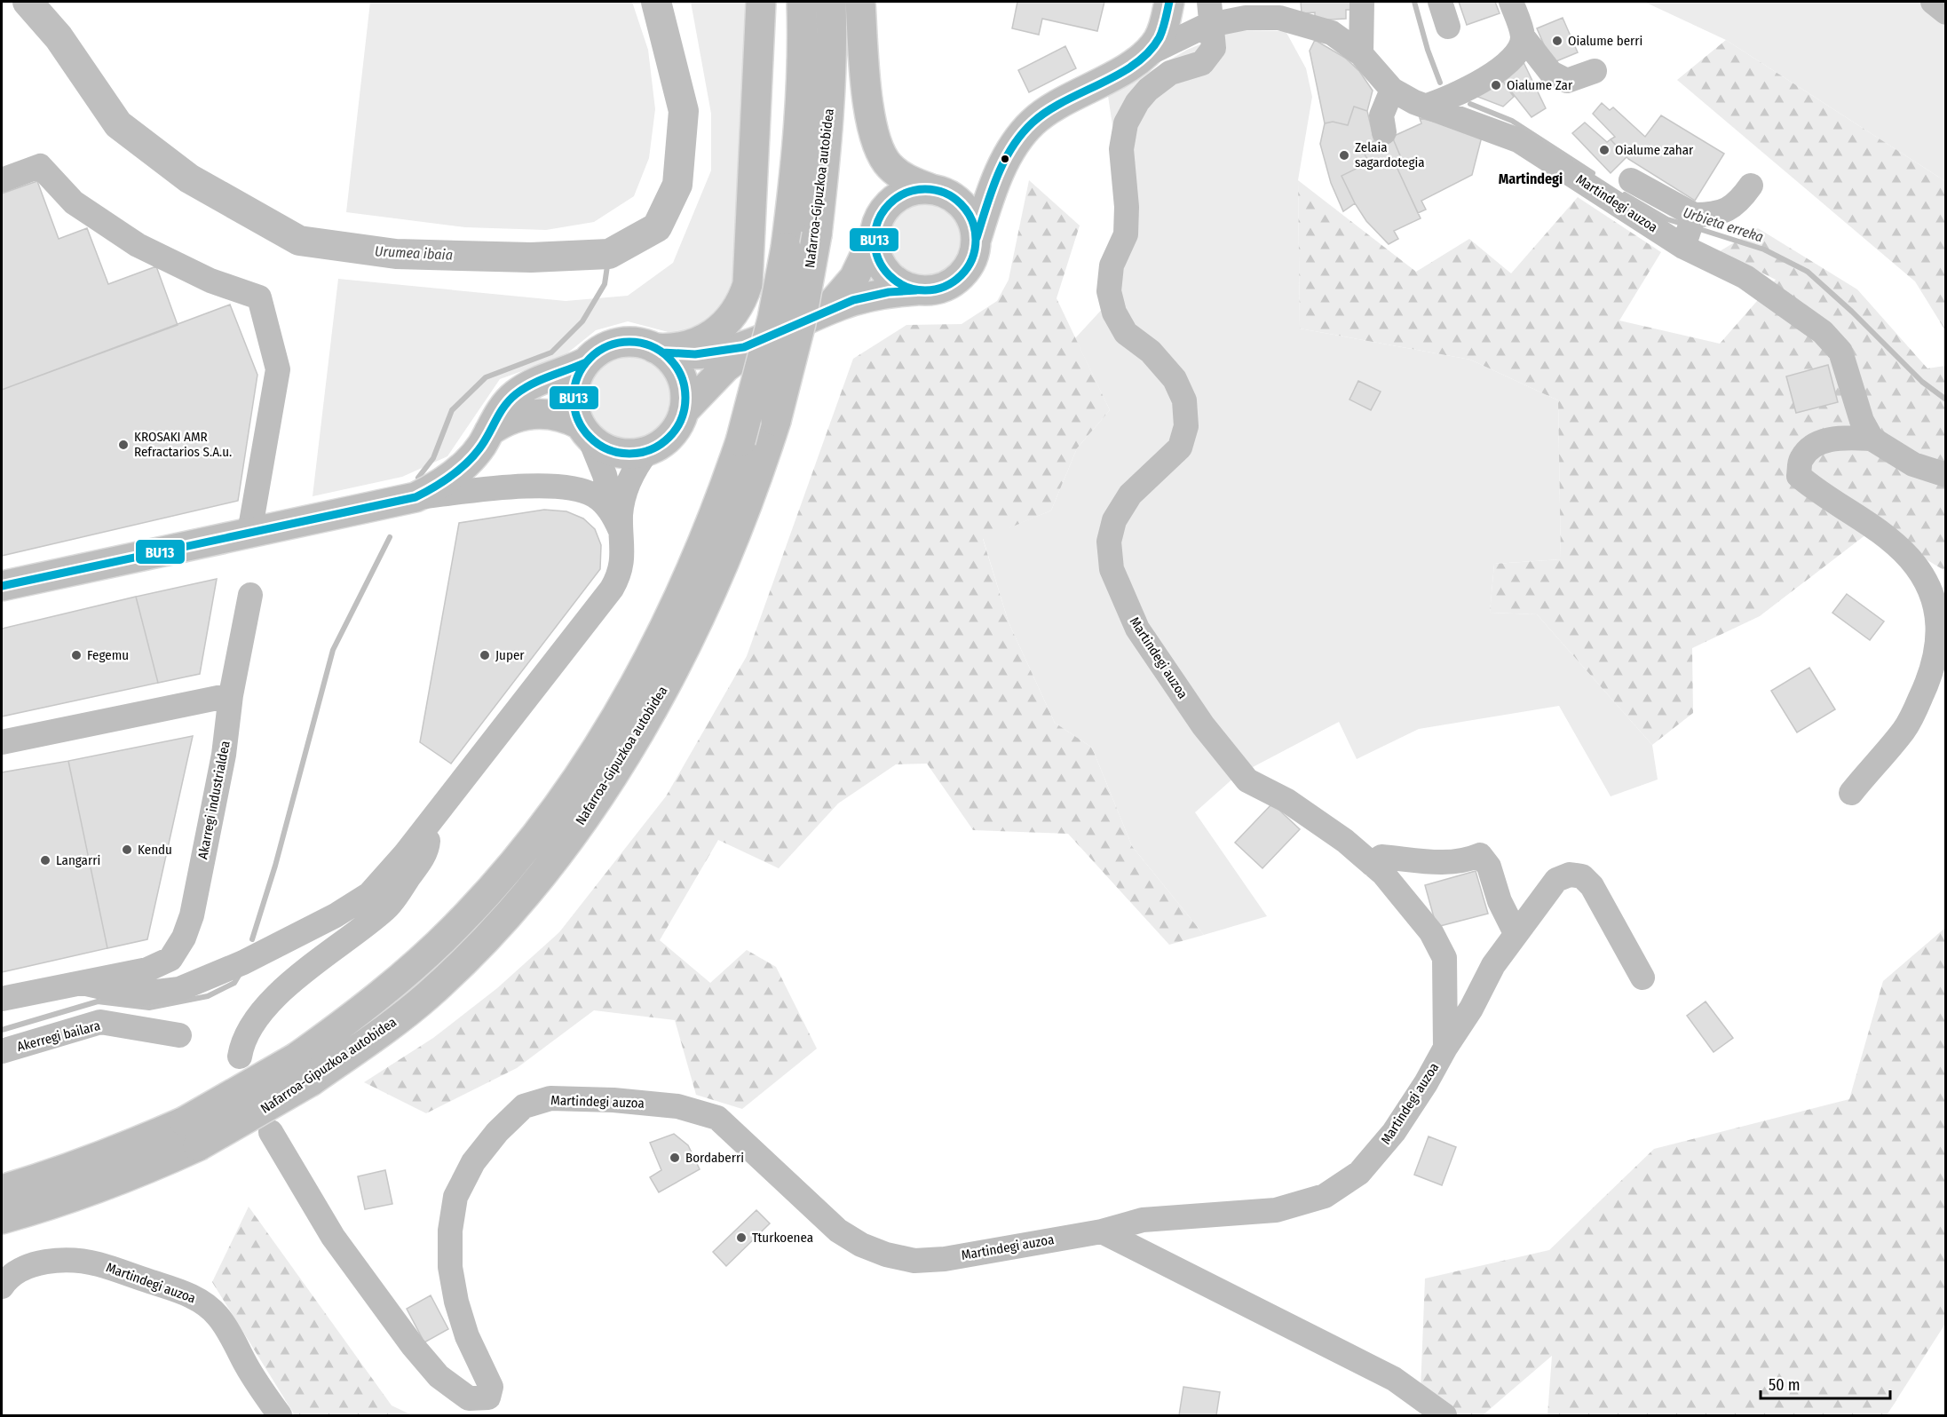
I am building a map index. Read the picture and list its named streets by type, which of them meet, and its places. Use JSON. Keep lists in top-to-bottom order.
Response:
{
  "streets": {
    "main road": ["Nafarroa-Gipuzkoa autobidea"],
    "street": ["Martindegi auzoa", "Akarregi industrialdea", "Akerregi bailara"]
  },
  "districts": ["Martindegi"],
  "water": ["Urbieta erreka", "Urumea ibaia"],
  "places": [
    "Oialume berri",
    "Oialume Zar",
    "Oialume zahar",
    "Zelaia sagardotegia",
    "KROSAKI AMR Refractarios S.A.u.",
    "Fegemu",
    "Juper",
    "Kendu",
    "Langarri",
    "Bordaberri",
    "Tturkoenea"
  ],
  "lines": ["transit line BU13"],
  "scale_bar": "50 m"
}
